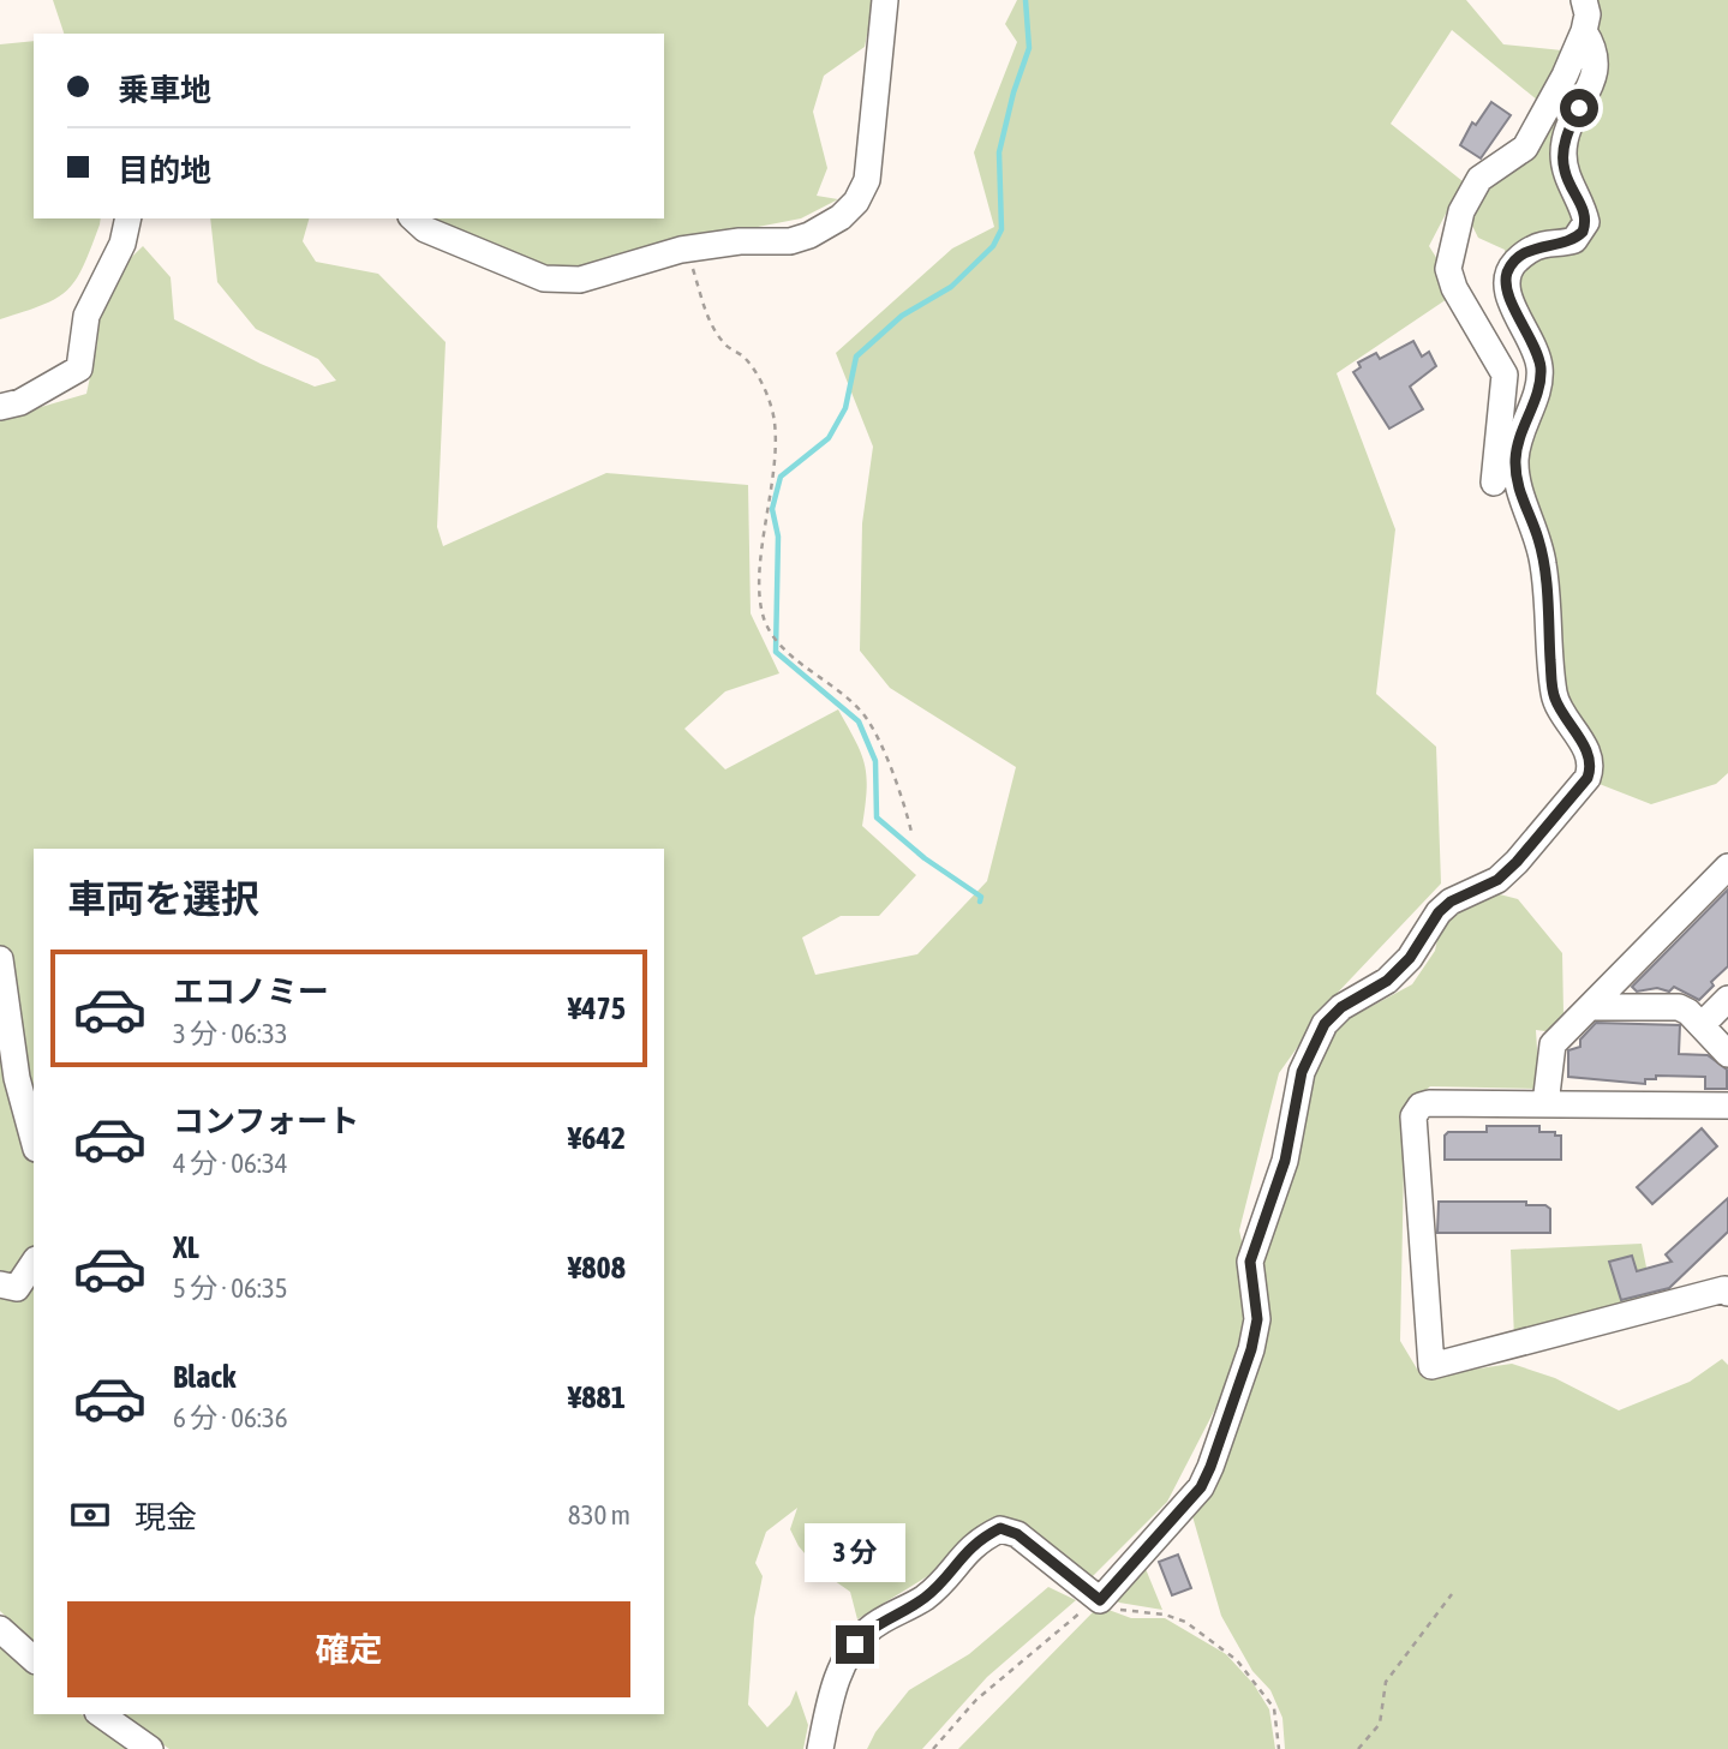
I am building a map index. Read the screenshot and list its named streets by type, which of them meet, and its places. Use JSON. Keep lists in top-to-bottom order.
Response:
{
  "page": {
    "banner": ["乗車地", "目的地"],
    "heading": "車両を選択",
    "list": [
      {
        "name": "エコノミー",
        "note": "3 分 · 06:33",
        "value": "¥475"
      },
      {
        "name": "コンフォート",
        "note": "4 分 · 06:34",
        "value": "¥642"
      },
      {
        "name": "XL",
        "note": "5 分 · 06:35",
        "value": "¥808"
      },
      {
        "name": "Black",
        "note": "6 分 · 06:36",
        "value": "¥881"
      }
    ],
    "pay": ["現金", "830 m"],
    "bubble": "3 分",
    "buttons": "確定"
  }
}
